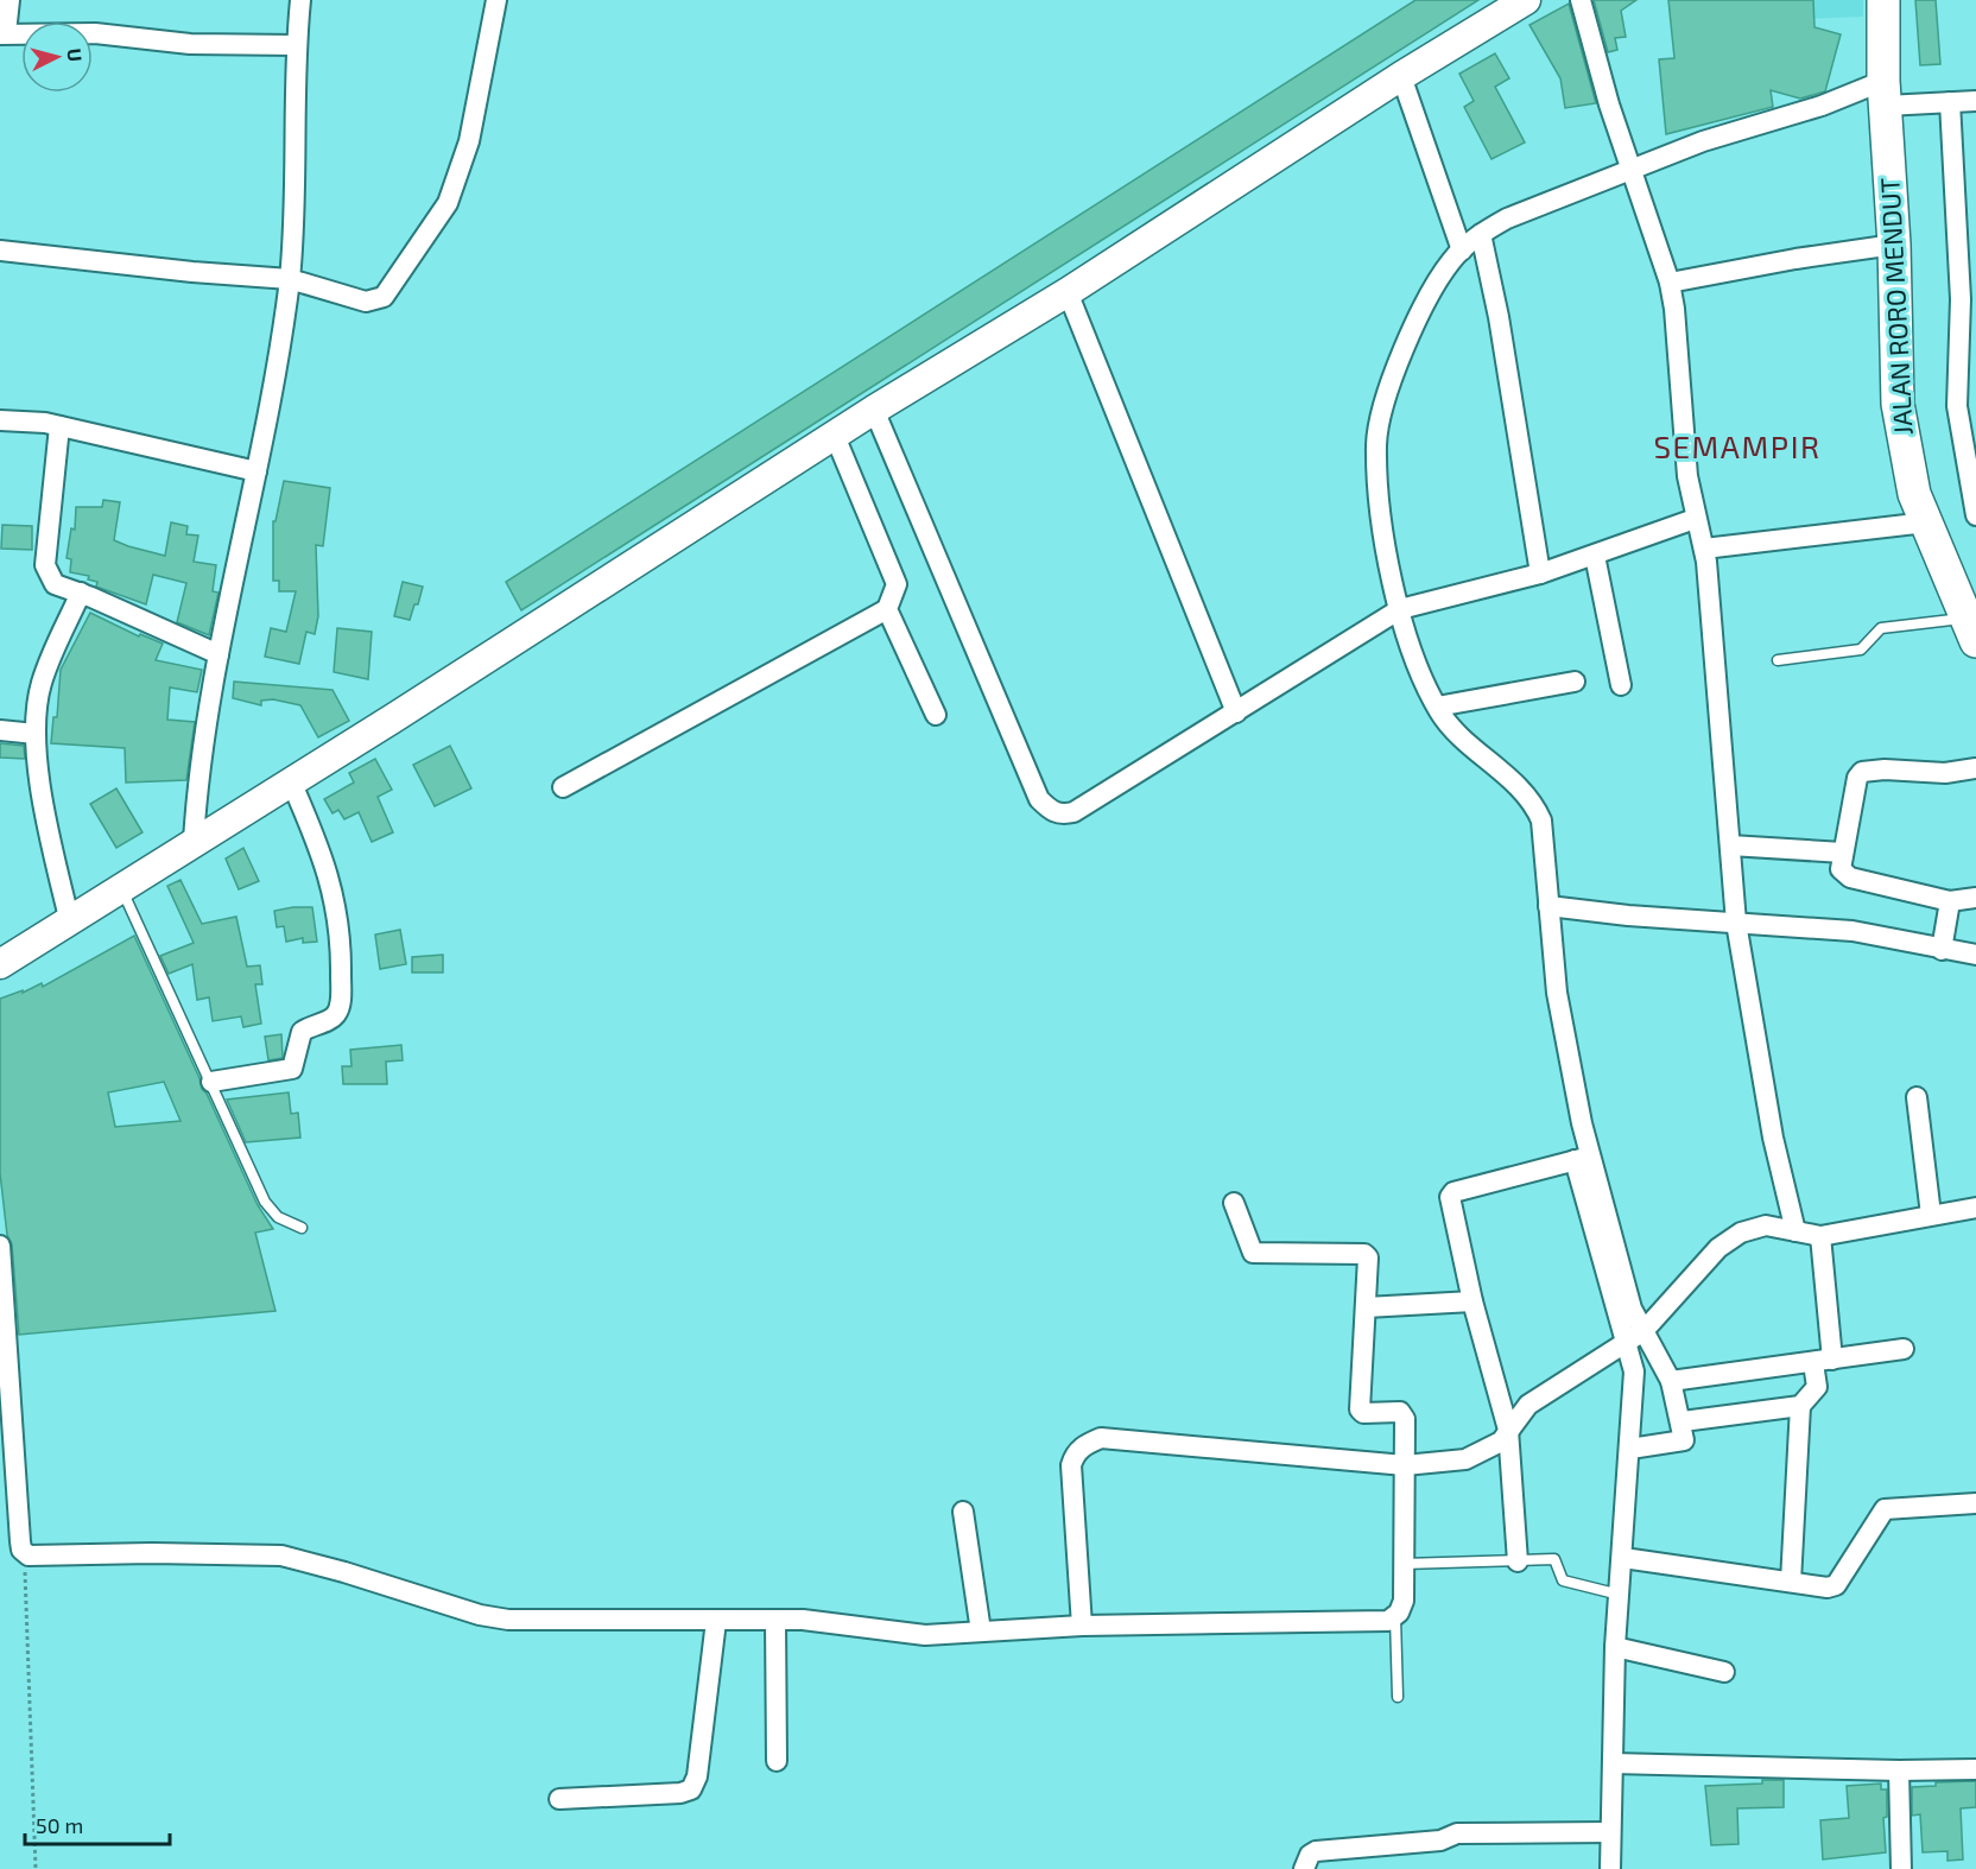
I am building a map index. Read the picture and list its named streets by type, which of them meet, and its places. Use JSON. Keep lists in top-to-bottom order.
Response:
{
  "streets": {
    "main road": ["JALAN RORO MENDUT"]
  },
  "districts": ["SEMAMPIR"],
  "scale_bar": "50 m",
  "north": "right"
}
